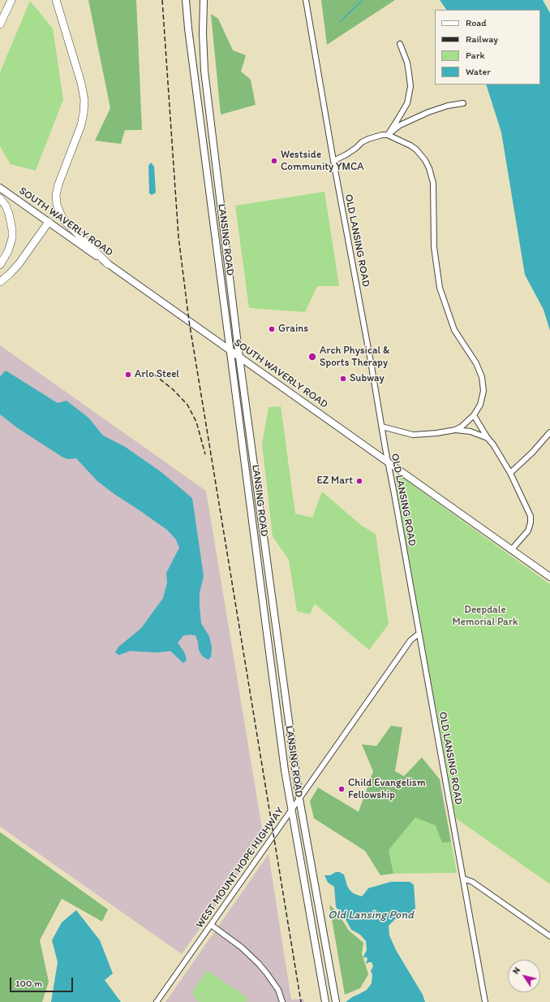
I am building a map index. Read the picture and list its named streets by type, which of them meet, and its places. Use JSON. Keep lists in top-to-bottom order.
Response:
{
  "streets": {
    "main road": ["SOUTH WAVERLY ROAD", "LANSING ROAD"],
    "street": ["OLD LANSING ROAD", "WEST MOUNT HOPE HIGHWAY"]
  },
  "crossings": [
    ["SOUTH WAVERLY ROAD", "LANSING ROAD"],
    ["SOUTH WAVERLY ROAD", "OLD LANSING ROAD"],
    ["LANSING ROAD", "WEST MOUNT HOPE HIGHWAY"],
    ["OLD LANSING ROAD", "WEST MOUNT HOPE HIGHWAY"]
  ],
  "water": ["Old Lansing Pond"],
  "parks": ["Deepdale Memorial Park"],
  "places": [
    "Westside Community YMCA",
    "Grains",
    "Arch Physical & Sports Therapy",
    "Arlo Steel",
    "Subway",
    "EZ Mart",
    "Child Evangelism Fellowship"
  ],
  "legend": [
    "Road",
    "Railway",
    "Park",
    "Water"
  ],
  "scale_bar": "100 m",
  "north": "top left"
}
